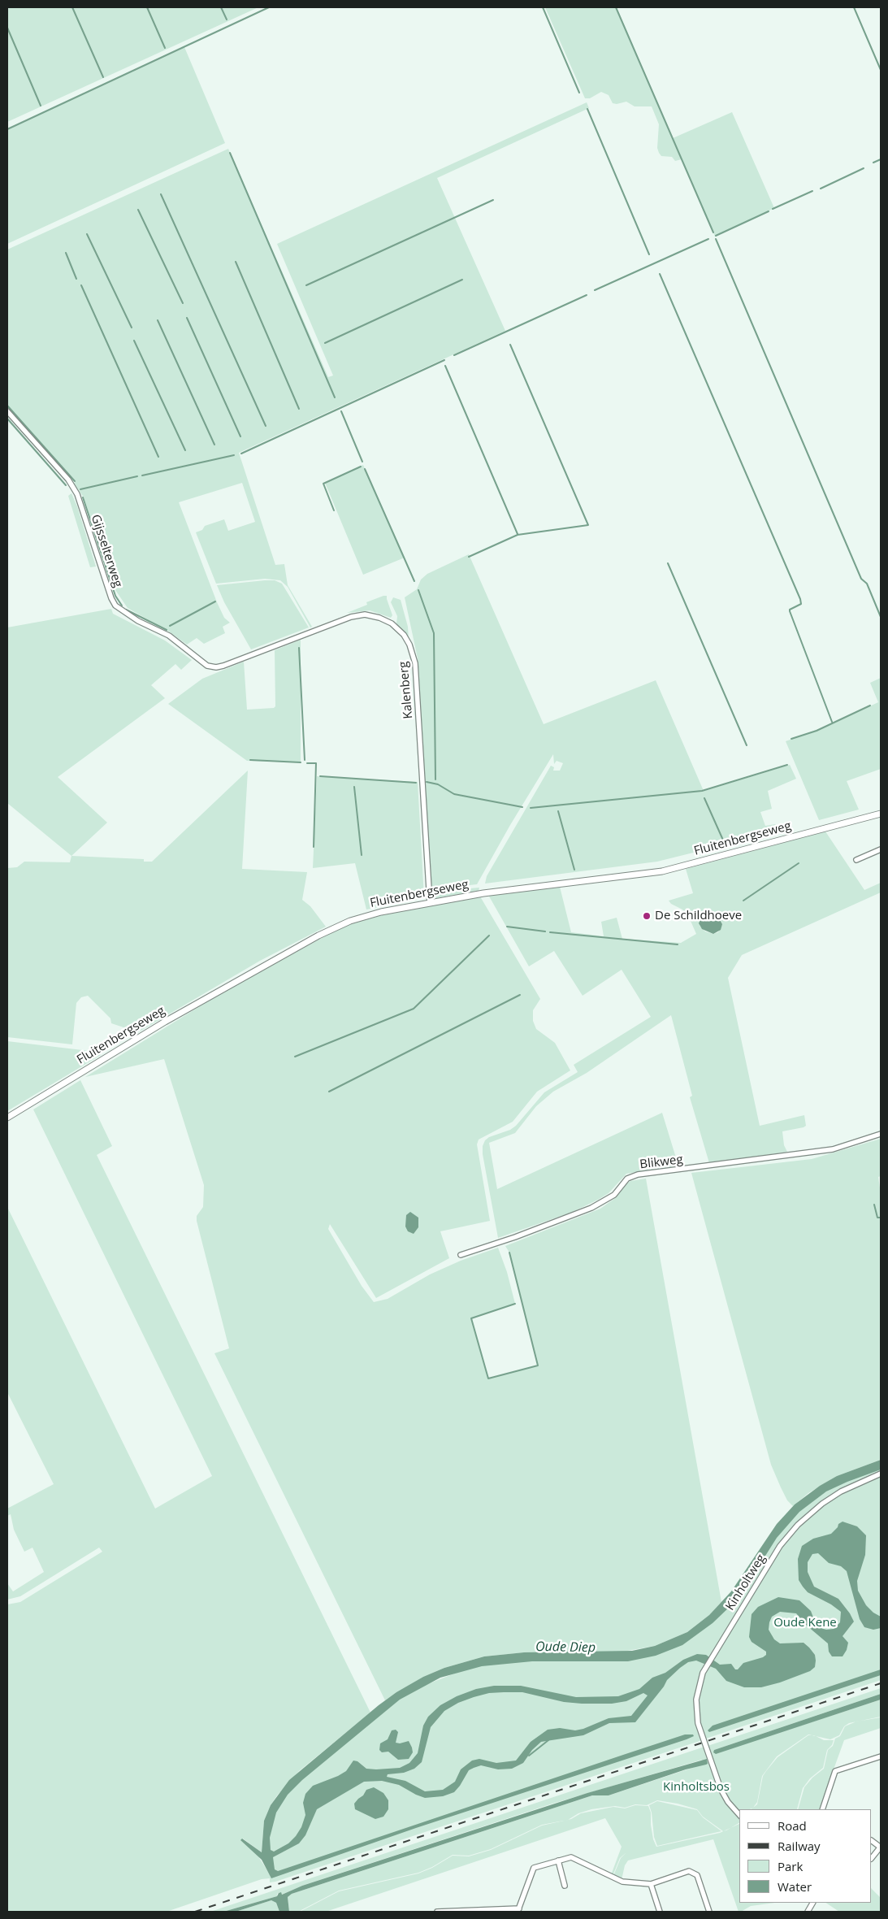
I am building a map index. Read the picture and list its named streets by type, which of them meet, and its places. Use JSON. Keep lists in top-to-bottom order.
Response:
{
  "streets": {
    "street": [
      "Gijsselterweg",
      "Kalenberg",
      "Fluitenbergseweg",
      "Blikweg",
      "Kinholtweg"
    ]
  },
  "crossings": [
    ["Gijsselterweg", "Kalenberg"],
    ["Kalenberg", "Fluitenbergseweg"]
  ],
  "water": ["Oude Diep"],
  "parks": ["Oude Kene", "Kinholtsbos"],
  "places": ["De Schildhoeve"],
  "legend": [
    "Road",
    "Railway",
    "Park",
    "Water"
  ]
}
